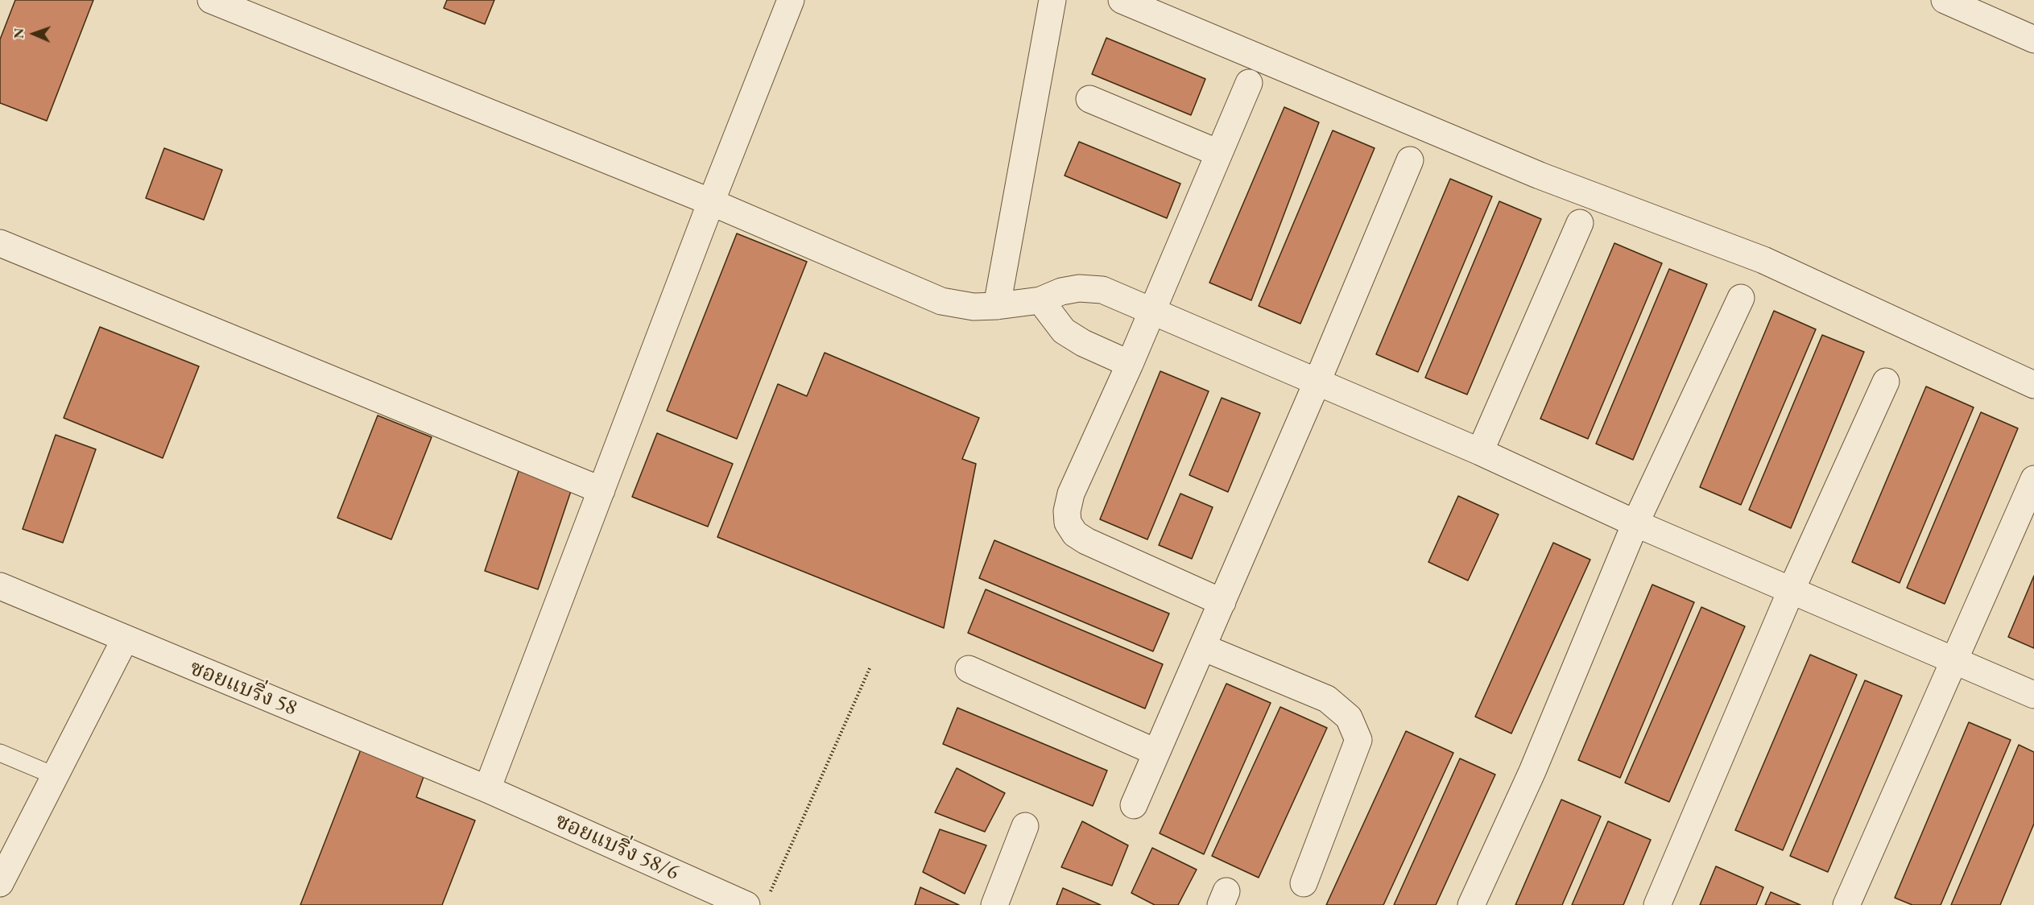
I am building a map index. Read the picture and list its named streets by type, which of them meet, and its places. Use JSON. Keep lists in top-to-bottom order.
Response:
{
  "streets": {
    "street": ["ซอยแบริ่ง 58", "ซอยแบริ่ง 58/6"]
  },
  "crossings": [
    ["ซอยแบริ่ง 58", "ซอยแบริ่ง 58/6"]
  ],
  "north": "left"
}
